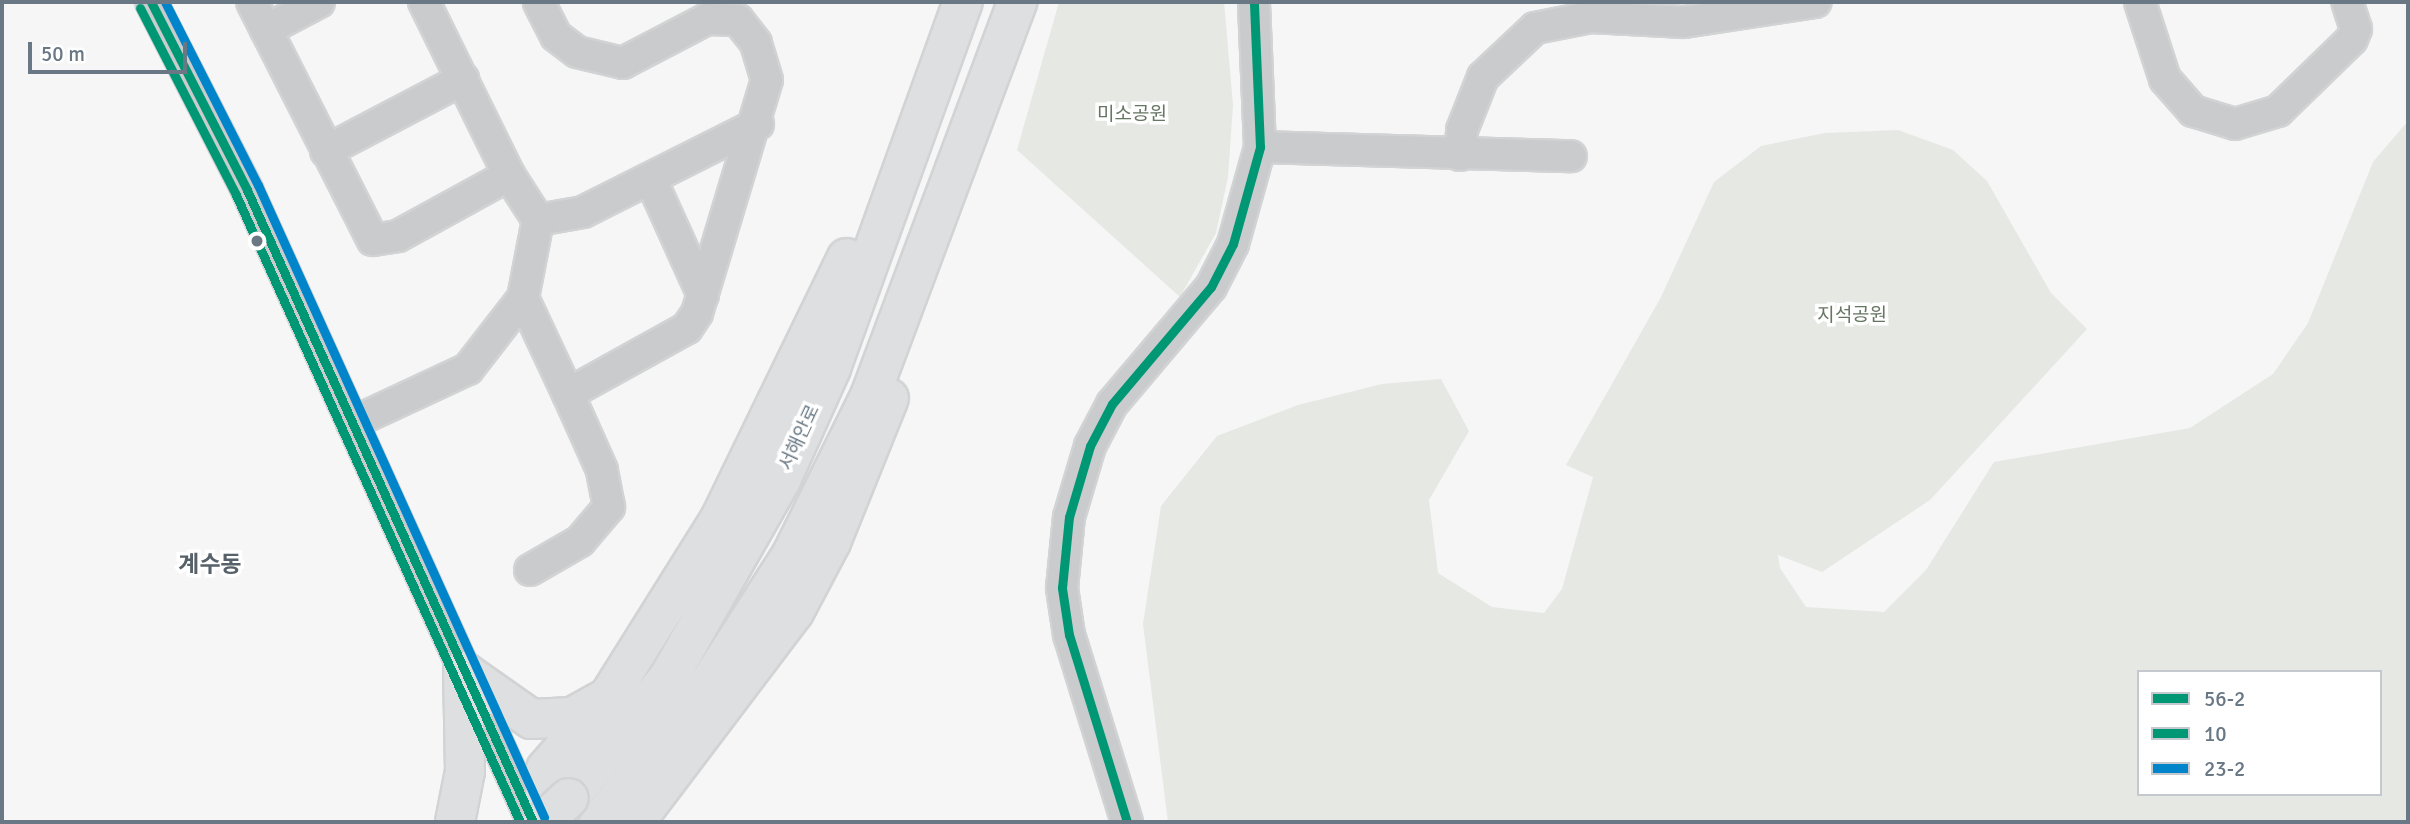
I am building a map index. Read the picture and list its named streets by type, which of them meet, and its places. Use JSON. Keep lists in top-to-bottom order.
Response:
{
  "streets": {
    "main road": ["서해안로"]
  },
  "districts": ["계수동"],
  "parks": ["미소공원", "지석공원"],
  "lines": ["transit line 56-2", "transit line 23-2", "transit line 10"],
  "legend": ["56-2", "10", "23-2"],
  "scale_bar": "50 m"
}
